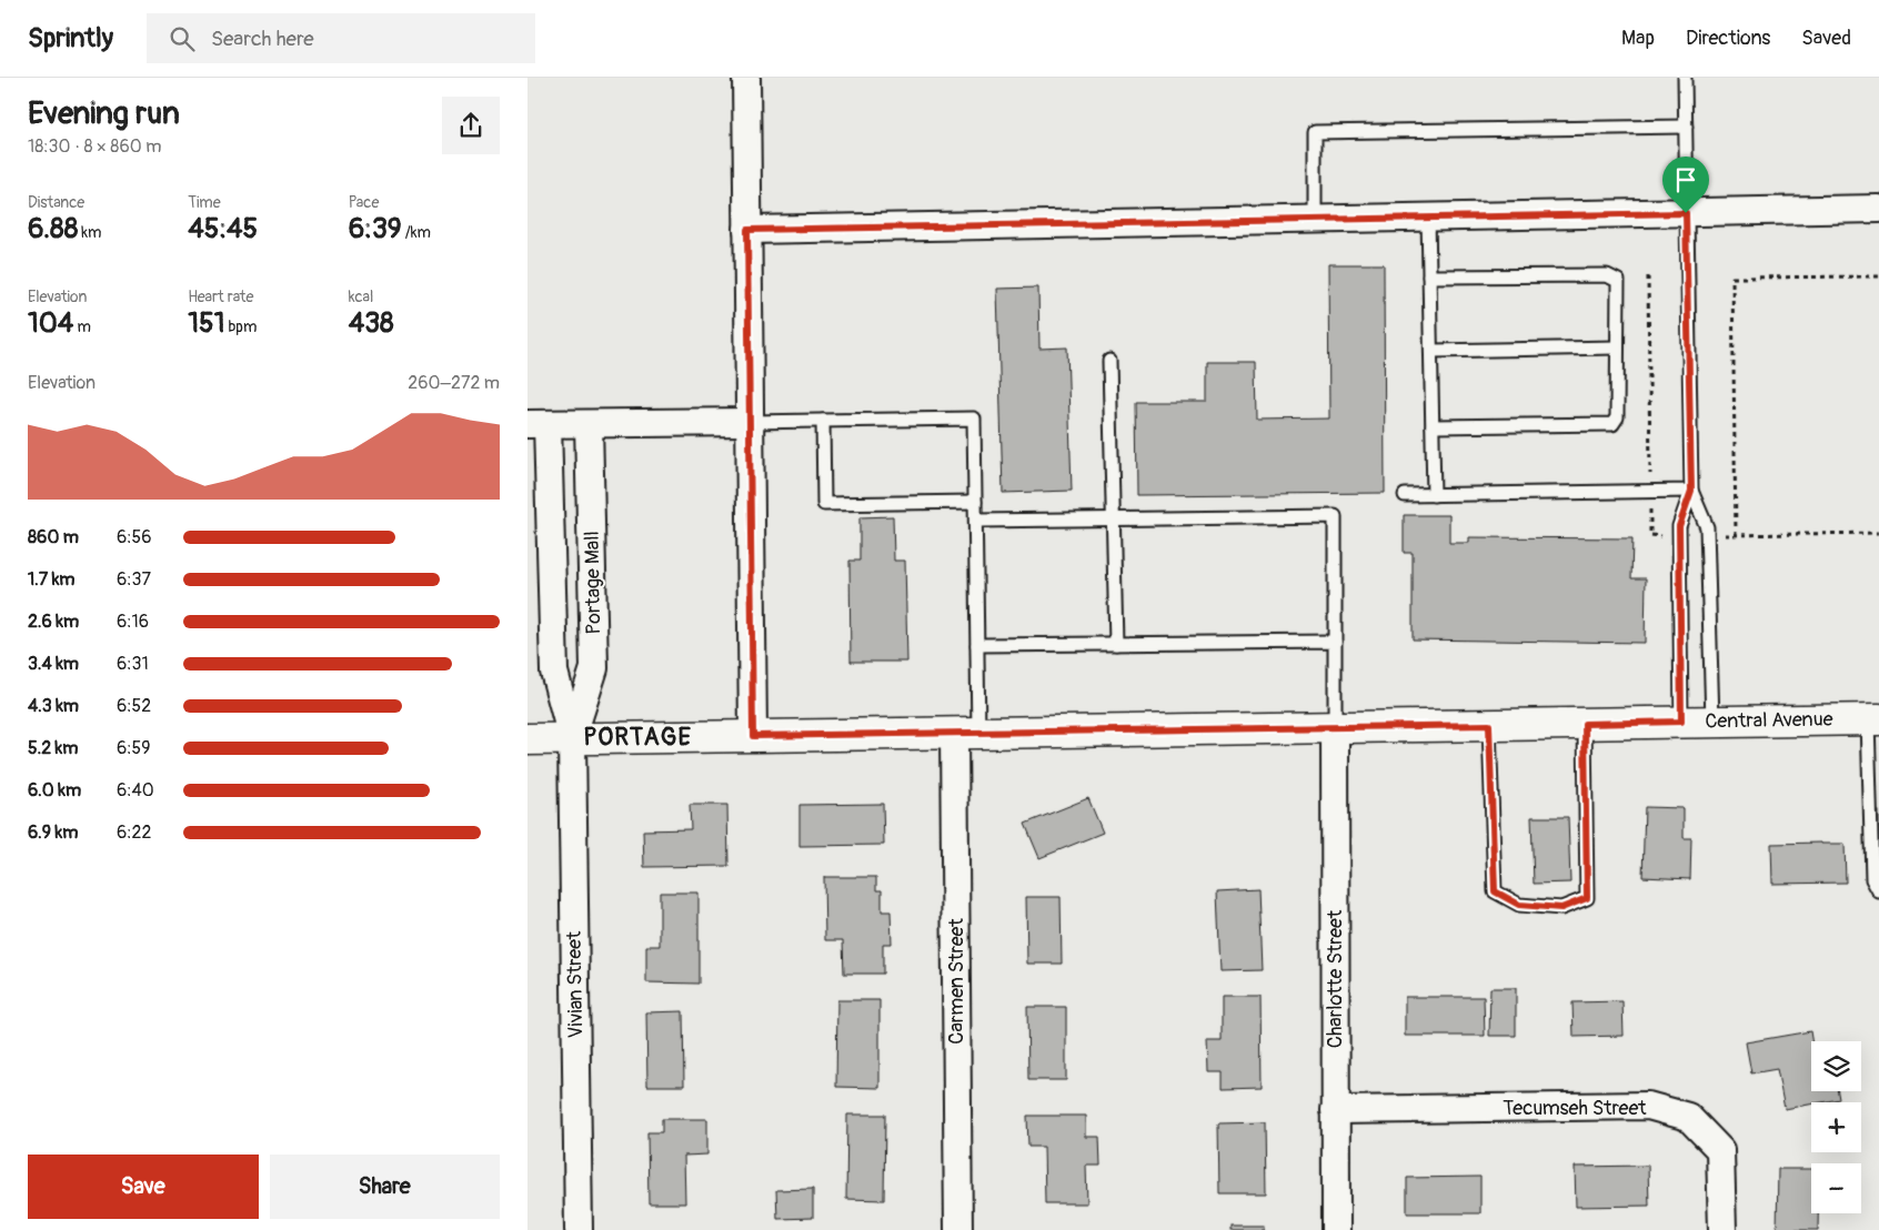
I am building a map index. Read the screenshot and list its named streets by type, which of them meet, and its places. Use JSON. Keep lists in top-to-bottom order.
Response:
{
  "streets": {
    "main road": ["Central Avenue"],
    "street": [
      "Portage Mall",
      "Charlotte Street",
      "Carmen Street",
      "Vivian Street",
      "Tecumseh Street"
    ]
  },
  "crossings": [
    ["Portage Mall", "Central Avenue"],
    ["Portage Mall", "Vivian Street"],
    ["Central Avenue", "Charlotte Street"],
    ["Central Avenue", "Carmen Street"],
    ["Central Avenue", "Vivian Street"],
    ["Charlotte Street", "Tecumseh Street"]
  ],
  "districts": ["PORTAGE"],
  "page": {
    "header": "Sprintly",
    "search": "Search here",
    "nav": ["Map", "Directions", "Saved"],
    "heading": ["Evening run", "18:30 · 8 × 860 m"],
    "stats": [
      ["Distance", "6.88 km"],
      ["Time", "45:45"],
      ["Pace", "6:39 /km"],
      ["Elevation", "104 m"],
      ["Heart rate", "151 bpm"],
      ["kcal", "438"]
    ],
    "chart": ["Elevation", "260–272 m"],
    "list": [
      {
        "name": "860 m",
        "note": "6:56"
      },
      {
        "name": "1.7 km",
        "note": "6:37"
      },
      {
        "name": "2.6 km",
        "note": "6:16"
      },
      {
        "name": "3.4 km",
        "note": "6:31"
      },
      {
        "name": "4.3 km",
        "note": "6:52"
      },
      {
        "name": "5.2 km",
        "note": "6:59"
      },
      {
        "name": "6.0 km",
        "note": "6:40"
      },
      {
        "name": "6.9 km",
        "note": "6:22"
      }
    ],
    "map_buttons": ["+", "−"],
    "buttons": ["Save", "Share"]
  }
}
